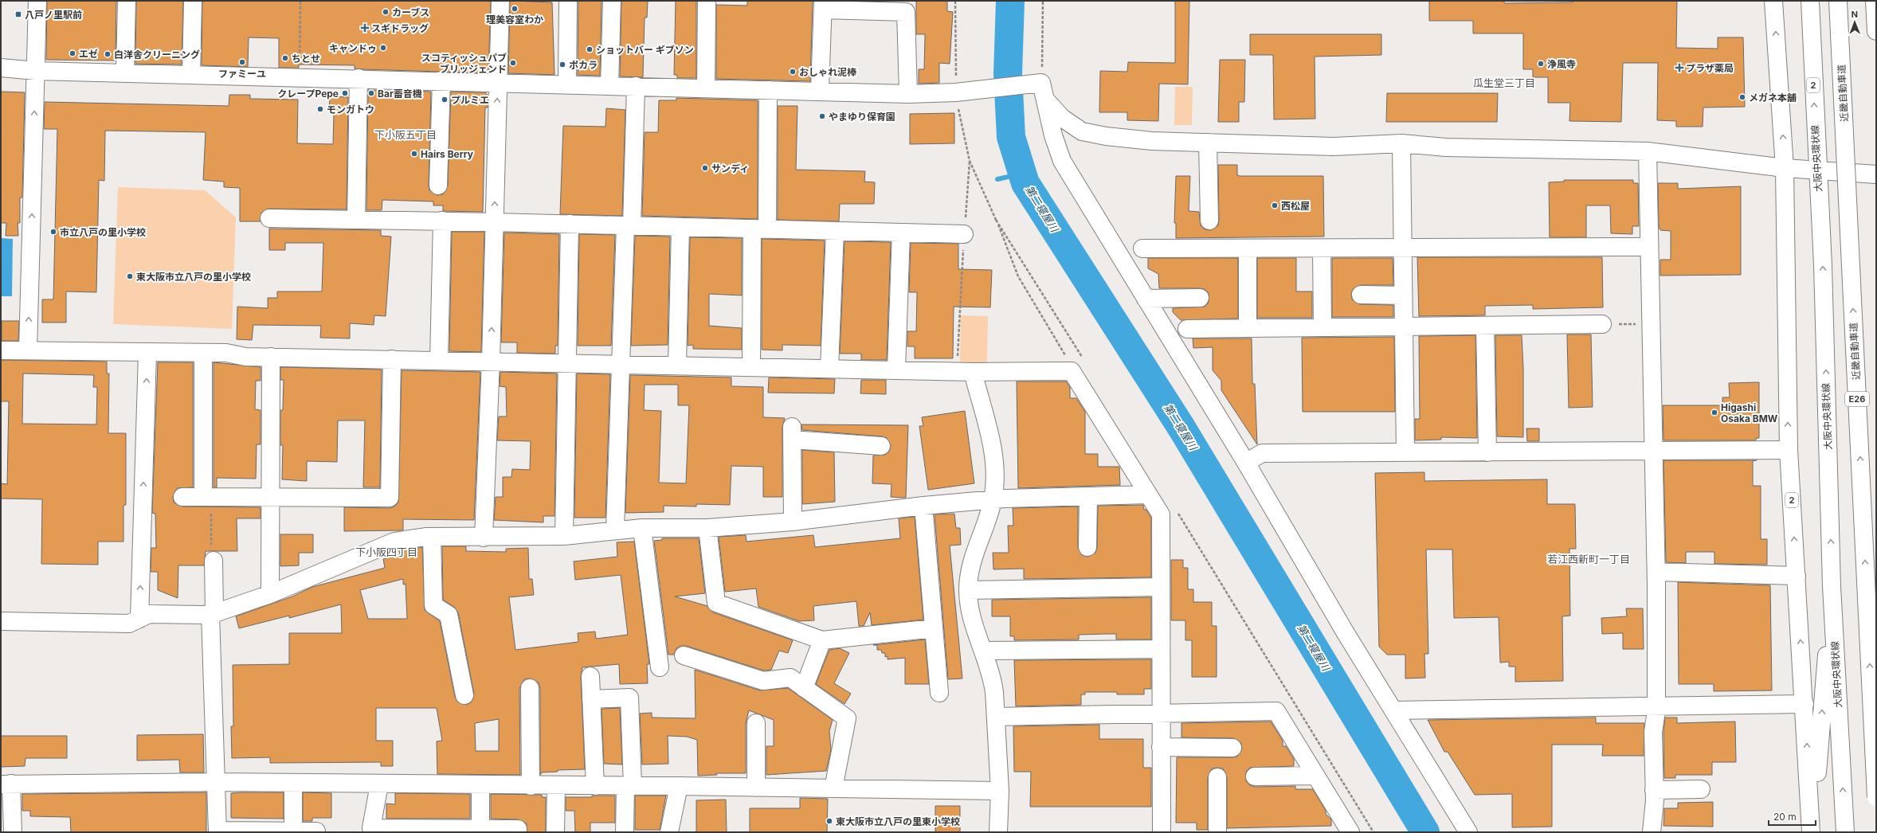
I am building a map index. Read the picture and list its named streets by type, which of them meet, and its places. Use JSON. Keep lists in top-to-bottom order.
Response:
{
  "streets": {
    "main road": [
      "2",
      "近畿自動車道",
      "大阪中央環状線",
      "E26"
    ]
  },
  "districts": [
    "瓜生堂三丁目",
    "下小阪五丁目",
    "下小阪四丁目",
    "若江西新町一丁目"
  ],
  "water": ["第二寝屋川"],
  "places": {
    "other": [
      "理美容室わか",
      "カーブス",
      "キャンドゥ",
      "ショットバー ギブソン",
      "エゼ",
      "白洋舎クリーニング",
      "ちとせ",
      "ファミーユ",
      "スコティッシュパブ ブリッジェンド",
      "浄風寺",
      "ポカラ",
      "おしゃれ泥棒",
      "クレープPepe",
      "Bar蓄音機",
      "メガネ本舗",
      "プルミエ",
      "モンガトウ",
      "やまゆり保育園",
      "Hairs Berry",
      "サンディ",
      "西松屋",
      "市立八戸の里小学校",
      "東大阪市立八戸の里小学校",
      "Higashi Osaka BMW",
      "東大阪市立八戸の里東小学校"
    ],
    "transit": ["八戸ノ里駅前"],
    "health": ["スギドラッグ", "プラザ薬局"]
  },
  "scale_bar": "20 m",
  "north": "top"
}
